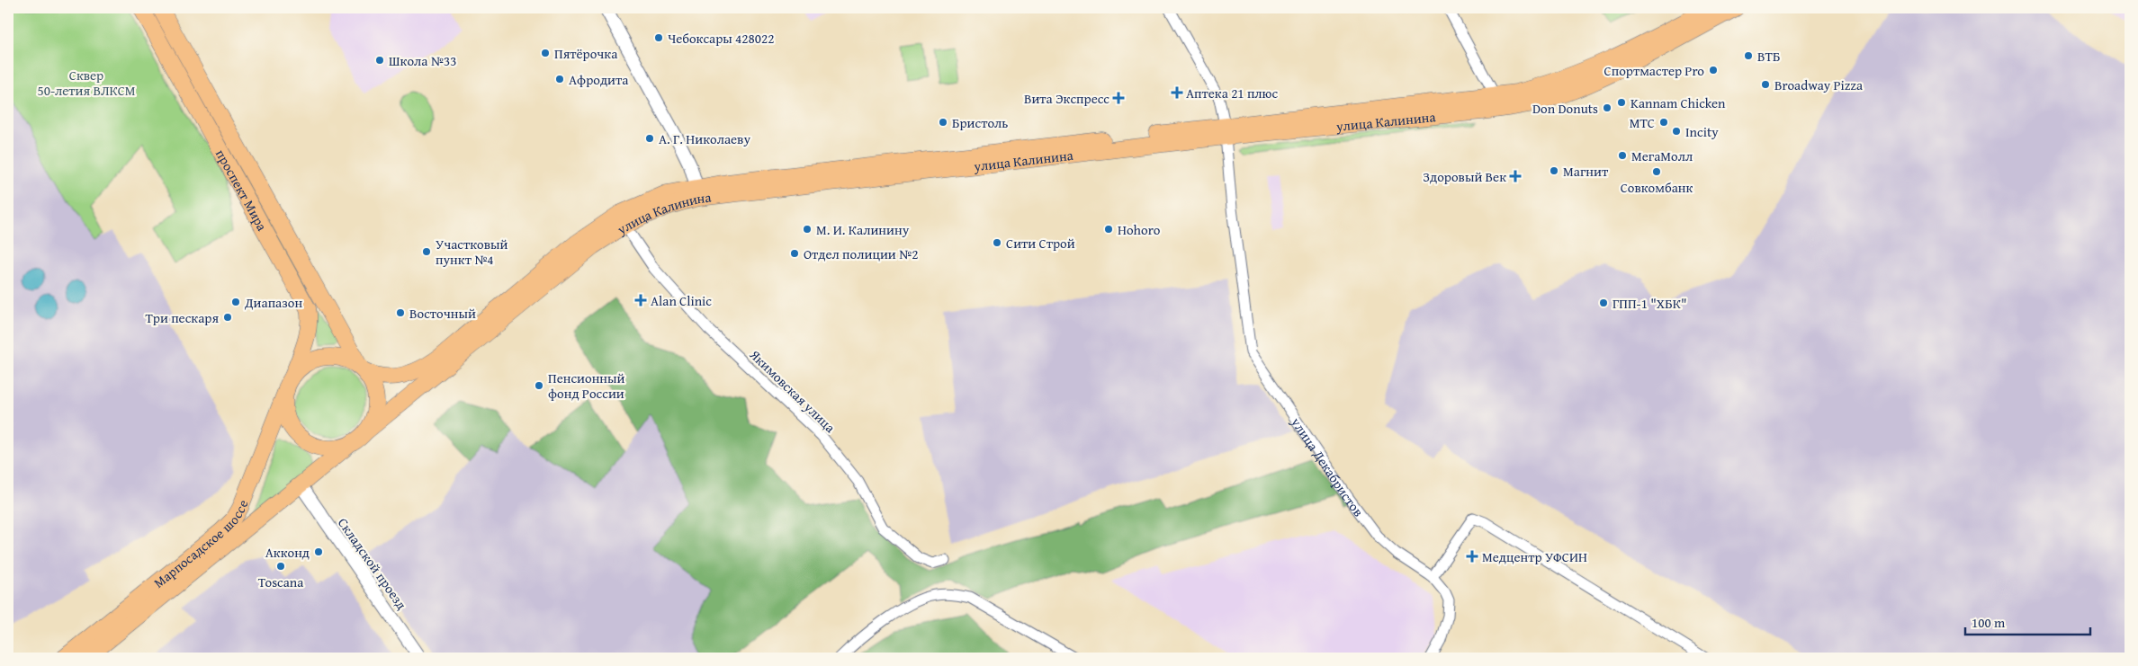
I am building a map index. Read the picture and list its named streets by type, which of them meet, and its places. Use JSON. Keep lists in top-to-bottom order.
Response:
{
  "streets": {
    "main road": ["улица Калинина", "проспект Мира", "Марпосадское шоссе"],
    "street": ["Якимовская улица", "улица Декабристов", "Складской проезд"]
  },
  "crossings": [
    ["улица Калинина", "проспект Мира"],
    ["улица Калинина", "Якимовская улица"],
    ["улица Калинина", "улица Декабристов"],
    ["улица Калинина", "Марпосадское шоссе"],
    ["проспект Мира", "Марпосадское шоссе"],
    ["Марпосадское шоссе", "Складской проезд"]
  ],
  "parks": ["Сквер 50-летия ВЛКСМ"],
  "places": {
    "other": [
      "Чебоксары 428022",
      "Пятёрочка",
      "ВТБ",
      "Школа №33",
      "Спортмастер Pro",
      "Афродита",
      "Broadway Pizza",
      "Kannam Chicken",
      "Don Donuts",
      "Бристоль",
      "МТС",
      "Incity",
      "А. Г. Николаеву",
      "МегаМолл",
      "Магнит",
      "Совкомбанк",
      "М. И. Калинину",
      "Hohoro",
      "Сити Строй",
      "Участковый пункт №4",
      "Отдел полиции №2",
      "Диапазон",
      "ГПП-1 \"ХБК\"",
      "Восточный",
      "Три пескаря",
      "Пенсионный фонд России",
      "Акконд",
      "Toscana"
    ],
    "health": [
      "Аптека 21 плюс",
      "Вита Экспресс",
      "Здоровый Век",
      "Alan Clinic",
      "Медцентр УФСИН"
    ]
  },
  "scale_bar": "100 m"
}
